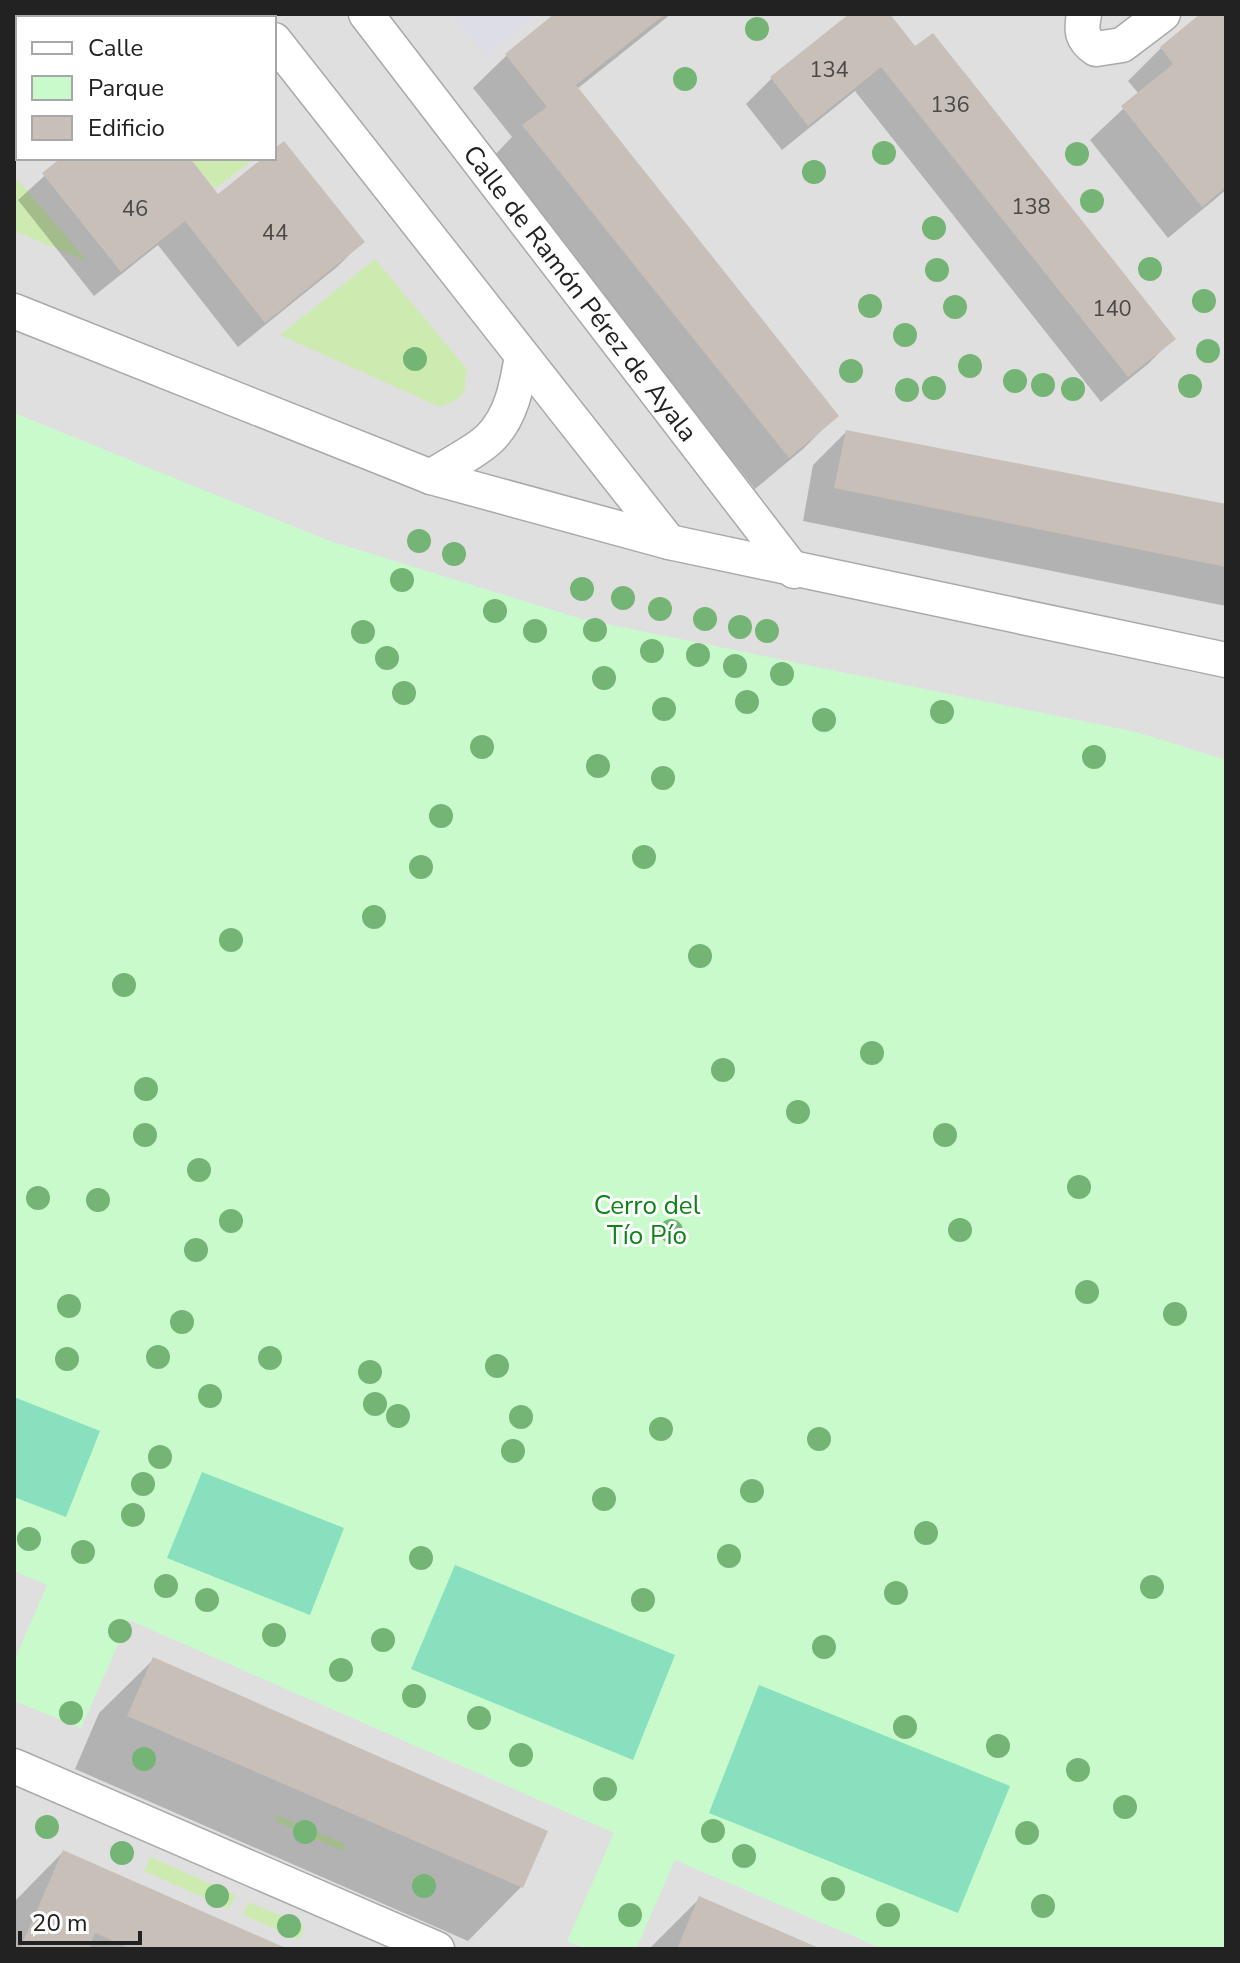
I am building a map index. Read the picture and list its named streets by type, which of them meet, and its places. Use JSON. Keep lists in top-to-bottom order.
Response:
{
  "streets": {
    "street": ["Calle de Ramón Pérez de Ayala"]
  },
  "parks": ["Cerro del Tío Pío"],
  "house_numbers": [
    "134",
    "136",
    "138",
    "46",
    "44",
    "140"
  ],
  "legend": ["Calle", "Parque", "Edificio"],
  "scale_bar": "20 m"
}
